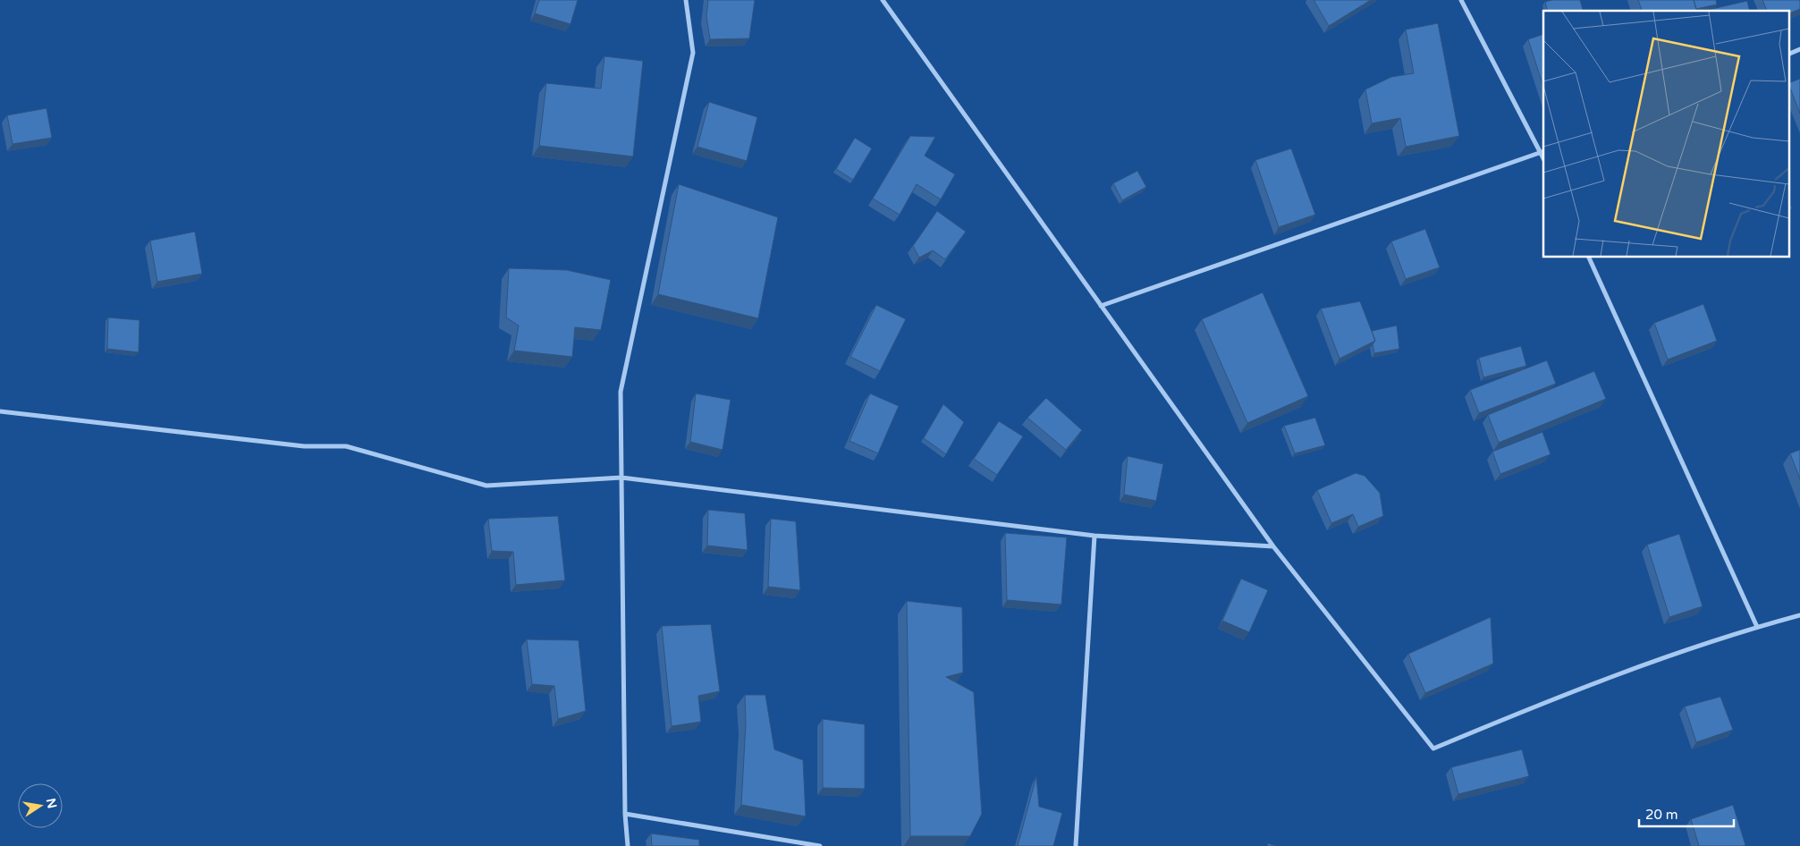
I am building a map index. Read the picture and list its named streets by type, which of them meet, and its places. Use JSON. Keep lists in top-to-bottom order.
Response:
{
  "scale_bar": "20 m",
  "north": "right"
}
